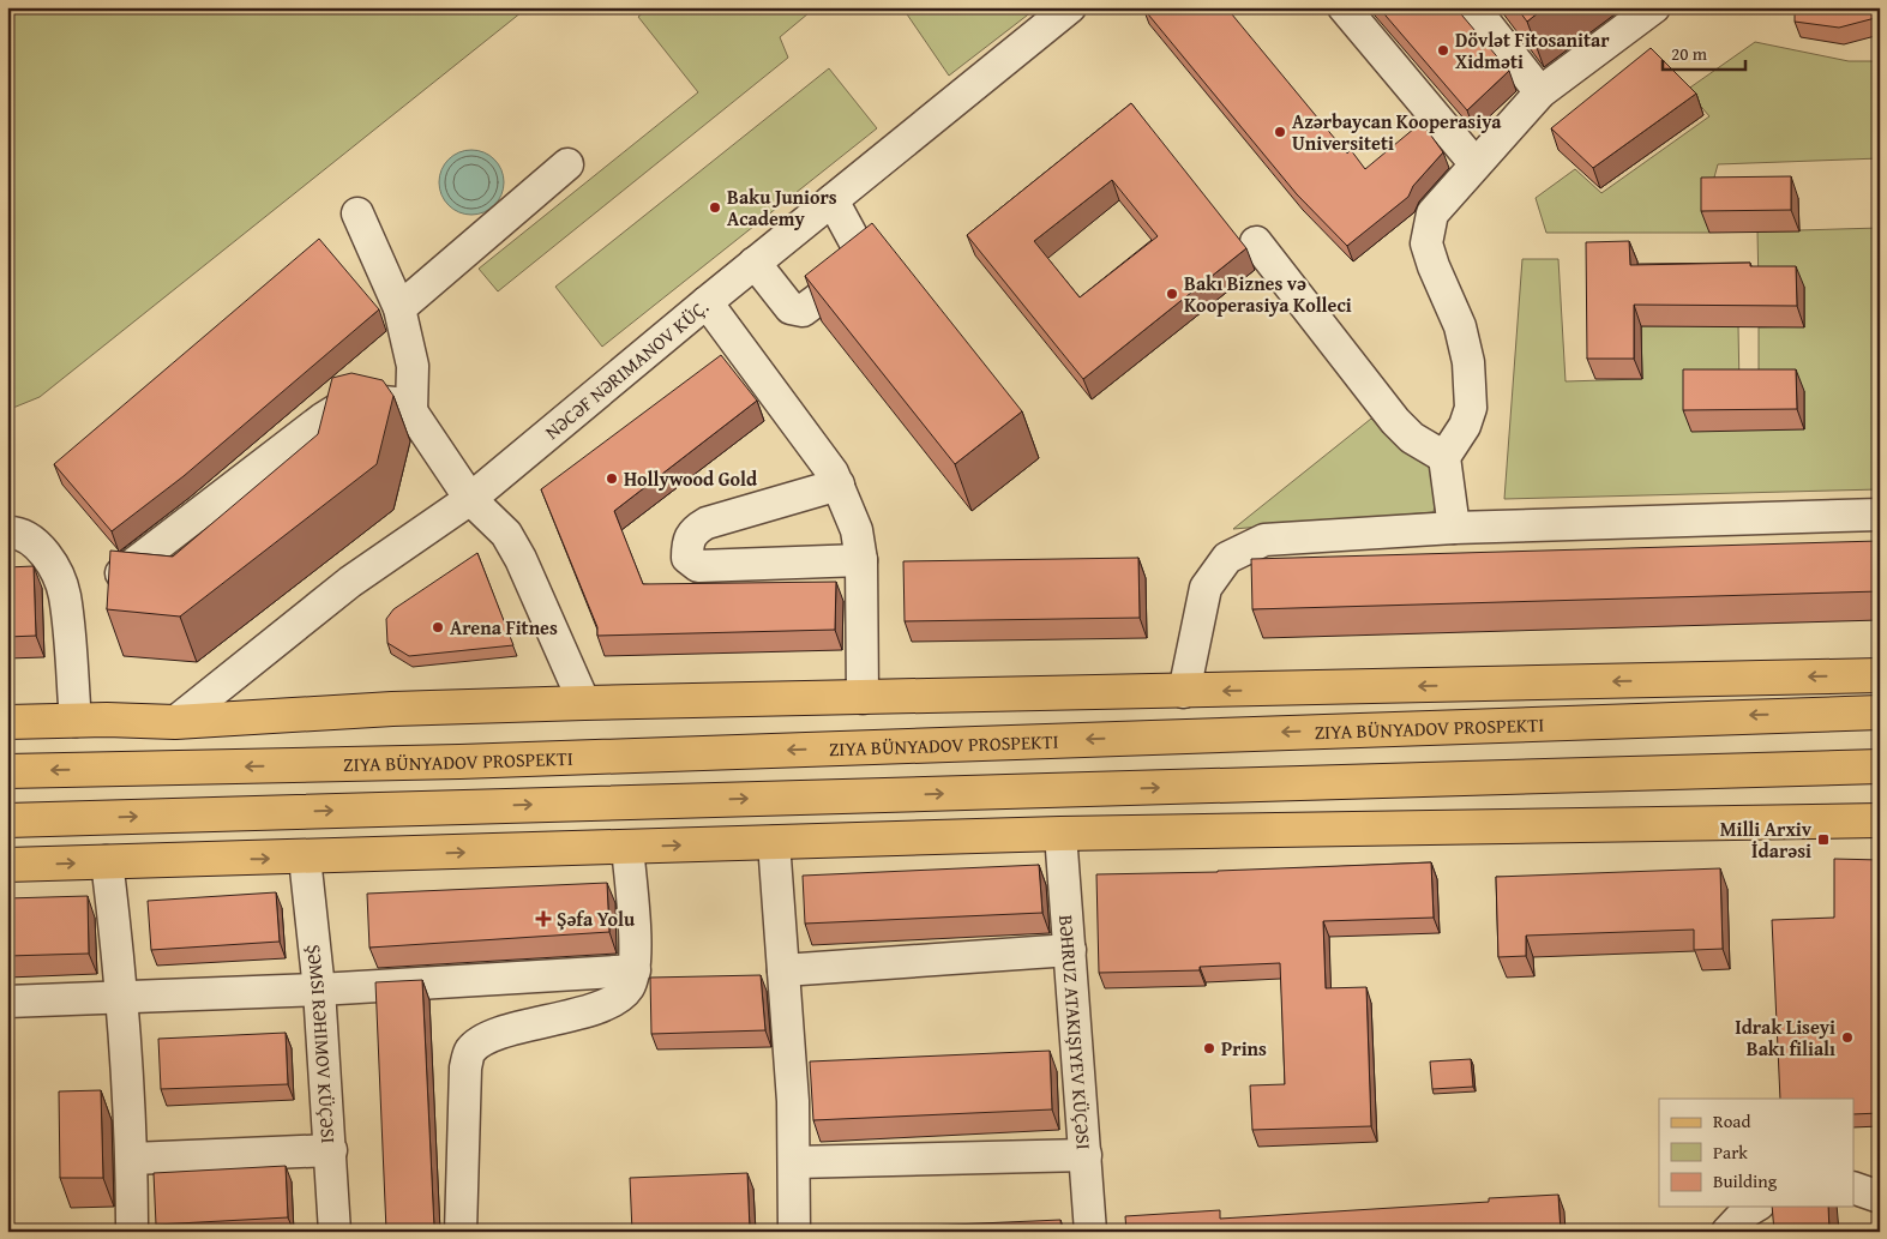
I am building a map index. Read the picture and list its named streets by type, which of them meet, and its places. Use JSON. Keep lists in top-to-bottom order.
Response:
{
  "streets": {
    "main road": ["ZIYA BÜNYADOV PROSPEKTI"],
    "street": ["NƏCƏF NƏRIMANOV KÜÇ.", "BƏHRUZ ATAKIŞIYEV KÜÇƏSI", "ŞƏMSI RƏHIMOV KÜÇƏSI"]
  },
  "crossings": [
    ["NƏCƏF NƏRIMANOV KÜÇ.", "ZIYA BÜNYADOV PROSPEKTI"]
  ],
  "places": {
    "other": [
      "Dövlət Fitosanitar Xidməti",
      "Azərbaycan Kooperasiya Universiteti",
      "Baku Juniors Academy",
      "Bakı Biznes və Kooperasiya Kolleci",
      "Hollywood Gold",
      "Arena Fitnes",
      "Idrak Liseyi Bakı filialı",
      "Prins"
    ],
    "transit": ["Milli Arxiv İdarəsi"],
    "health": ["Şəfa Yolu"]
  },
  "legend": ["Road", "Park", "Building"],
  "scale_bar": "20 m"
}
